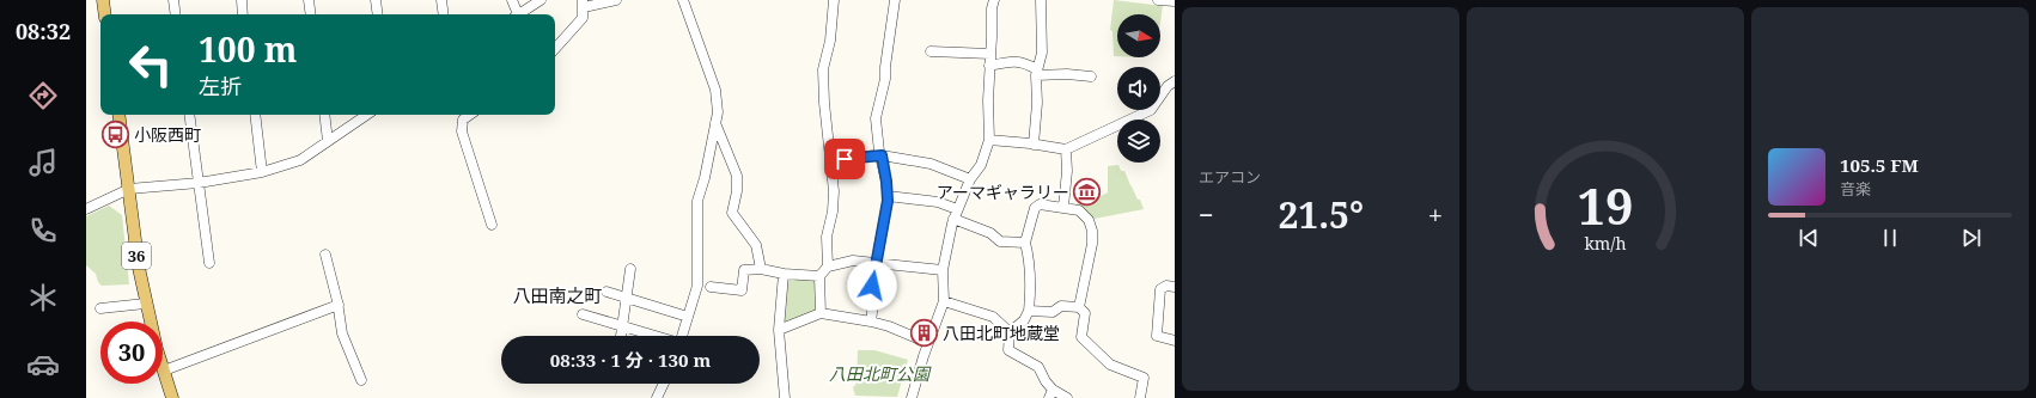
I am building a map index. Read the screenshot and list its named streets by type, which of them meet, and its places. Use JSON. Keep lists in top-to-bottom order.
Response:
{
  "streets": {
    "main road": ["36"]
  },
  "districts": ["八田南之町"],
  "parks": ["八田北町公園"],
  "places": {
    "bus stop": ["小阪西町"],
    "museum": ["アーマギャラリー"],
    "building": ["八田北町地蔵堂"]
  },
  "north": "right",
  "page": {
    "tabs": "08:32",
    "tile": "エアコン",
    "turn": ["100 m", "左折"],
    "song": ["105.5 FM", "音楽"],
    "heat": ["−", "21.5°", "+"],
    "limit": "30",
    "trip": "08:33 · 1 分 · 130 m",
    "gauge": ["19", "km/h"]
  }
}
